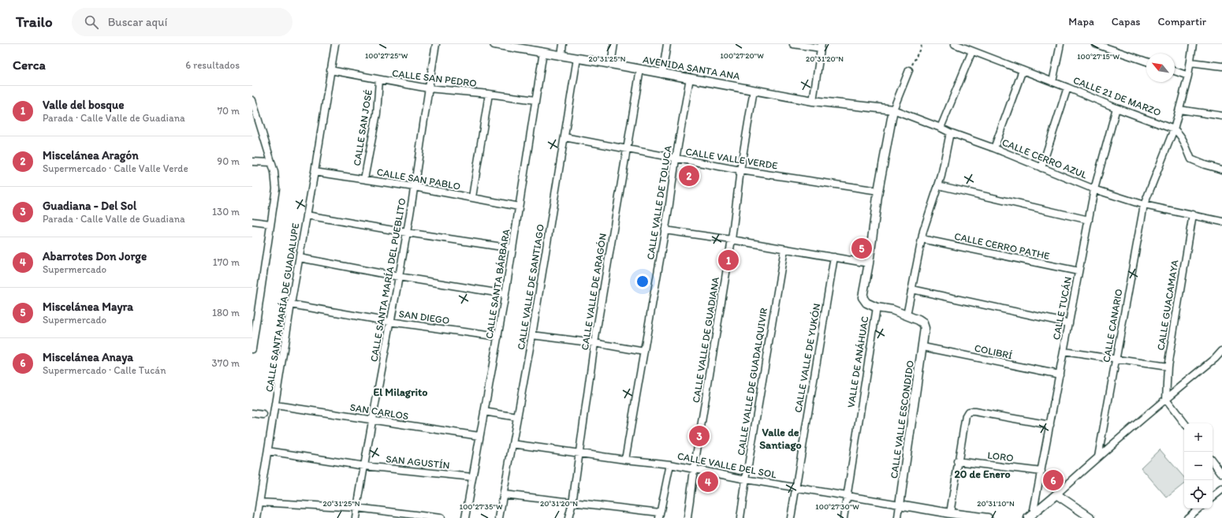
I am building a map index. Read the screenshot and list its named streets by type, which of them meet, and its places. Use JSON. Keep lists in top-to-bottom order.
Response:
{
  "streets": {
    "street": [
      "AVENIDA SANTA ANA",
      "CALLE SAN PEDRO",
      "CALLE 21 DE MARZO",
      "CALLE SAN JOSÉ",
      "CALLE VALLE VERDE",
      "CALLE CERRO AZUL",
      "CALLE SAN PABLO",
      "CALLE VALLE DE TOLUCA",
      "CALLE CERRO PATHE",
      "CALLE SANTA MARÍA DEL PUEBLITO",
      "CALLE SANTA BÁRBARA",
      "CALLE VALLE DE SANTIAGO",
      "CALLE VALLE DE ARAGÓN",
      "CALLE GUACAMAYA",
      "CALLE SANTA MARÍA DE GUADALUPE",
      "CALLE TUCÁN",
      "SAN DIEGO",
      "CALLE CANARIO",
      "CALLE VALLE DE GUADIANA",
      "COLIBRÍ",
      "CALLE VALLE DE YUKÓN",
      "VALLE DE ANÁHUAC",
      "CALLE VALLE DE GUADALQUIVIR",
      "SAN CARLOS",
      "CALLE VALLE ESCONDIDO",
      "LORO",
      "SAN AGUSTÍN",
      "CALLE VALLE DEL SOL"
    ]
  },
  "crossings": [
    ["AVENIDA SANTA ANA", "CALLE CERRO AZUL"],
    ["AVENIDA SANTA ANA", "CALLE VALLE DE TOLUCA"],
    ["AVENIDA SANTA ANA", "CALLE SANTA BÁRBARA"],
    ["AVENIDA SANTA ANA", "CALLE VALLE DE SANTIAGO"],
    ["AVENIDA SANTA ANA", "CALLE VALLE DE ARAGÓN"],
    ["AVENIDA SANTA ANA", "CALLE VALLE DE GUADIANA"],
    ["AVENIDA SANTA ANA", "VALLE DE ANÁHUAC"],
    ["CALLE SAN PEDRO", "CALLE SAN JOSÉ"],
    ["CALLE SAN PEDRO", "CALLE SANTA MARÍA DEL PUEBLITO"],
    ["CALLE SAN PEDRO", "CALLE SANTA BÁRBARA"],
    ["CALLE SAN PEDRO", "CALLE SANTA MARÍA DE GUADALUPE"],
    ["CALLE 21 DE MARZO", "CALLE TUCÁN"],
    ["CALLE 21 DE MARZO", "CALLE CANARIO"],
    ["CALLE SAN JOSÉ", "CALLE SAN PABLO"],
    ["CALLE VALLE VERDE", "CALLE VALLE DE TOLUCA"],
    ["CALLE VALLE VERDE", "CALLE VALLE DE SANTIAGO"],
    ["CALLE VALLE VERDE", "CALLE VALLE DE ARAGÓN"],
    ["CALLE VALLE VERDE", "CALLE VALLE DE GUADIANA"],
    ["CALLE VALLE VERDE", "VALLE DE ANÁHUAC"],
    ["CALLE CERRO AZUL", "CALLE GUACAMAYA"],
    ["CALLE CERRO AZUL", "CALLE TUCÁN"],
    ["CALLE CERRO AZUL", "CALLE CANARIO"],
    ["CALLE CERRO AZUL", "VALLE DE ANÁHUAC"],
    ["CALLE SAN PABLO", "CALLE SANTA MARÍA DEL PUEBLITO"],
    ["CALLE SAN PABLO", "CALLE SANTA BÁRBARA"],
    ["CALLE SAN PABLO", "CALLE SANTA MARÍA DE GUADALUPE"],
    ["CALLE VALLE DE TOLUCA", "CALLE VALLE DEL SOL"],
    ["CALLE CERRO PATHE", "CALLE TUCÁN"],
    ["CALLE SANTA MARÍA DEL PUEBLITO", "SAN DIEGO"],
    ["CALLE SANTA MARÍA DEL PUEBLITO", "SAN CARLOS"],
    ["CALLE SANTA MARÍA DEL PUEBLITO", "SAN AGUSTÍN"],
    ["CALLE SANTA BÁRBARA", "SAN DIEGO"],
    ["CALLE SANTA BÁRBARA", "SAN CARLOS"],
    ["CALLE SANTA BÁRBARA", "SAN AGUSTÍN"],
    ["CALLE VALLE DE SANTIAGO", "CALLE VALLE DEL SOL"],
    ["CALLE VALLE DE ARAGÓN", "CALLE VALLE DEL SOL"],
    ["CALLE SANTA MARÍA DE GUADALUPE", "SAN DIEGO"],
    ["CALLE SANTA MARÍA DE GUADALUPE", "SAN CARLOS"],
    ["CALLE SANTA MARÍA DE GUADALUPE", "SAN AGUSTÍN"],
    ["CALLE TUCÁN", "COLIBRÍ"],
    ["CALLE TUCÁN", "LORO"],
    ["CALLE VALLE DE GUADIANA", "CALLE VALLE DEL SOL"],
    ["COLIBRÍ", "CALLE VALLE ESCONDIDO"],
    ["CALLE VALLE DE YUKÓN", "CALLE VALLE DEL SOL"],
    ["VALLE DE ANÁHUAC", "CALLE VALLE DEL SOL"],
    ["CALLE VALLE DE GUADALQUIVIR", "CALLE VALLE DEL SOL"],
    ["CALLE VALLE ESCONDIDO", "CALLE VALLE DEL SOL"]
  ],
  "districts": ["El Milagrito", "Valle de Santiago", "20 de Enero"],
  "north": "top left",
  "page": {
    "header": "Trailo",
    "search": "Buscar aquí",
    "nav": ["Mapa", "Capas", "Compartir"],
    "heading": ["Cerca", "6 resultados"],
    "list": [
      {
        "mark": "1",
        "name": "Valle del bosque",
        "note": "Parada · Calle Valle de Guadiana",
        "value": "70 m"
      },
      {
        "mark": "2",
        "name": "Miscelánea Aragón",
        "note": "Supermercado · Calle Valle Verde",
        "value": "90 m"
      },
      {
        "mark": "3",
        "name": "Guadiana - Del Sol",
        "note": "Parada · Calle Valle de Guadiana",
        "value": "130 m"
      },
      {
        "mark": "4",
        "name": "Abarrotes Don Jorge",
        "note": "Supermercado",
        "value": "170 m"
      },
      {
        "mark": "5",
        "name": "Miscelánea Mayra",
        "note": "Supermercado",
        "value": "180 m"
      },
      {
        "mark": "6",
        "name": "Miscelánea Anaya",
        "note": "Supermercado · Calle Tucán",
        "value": "370 m"
      }
    ],
    "pins": [
      "2",
      "5",
      "1",
      "3",
      "6",
      "4"
    ],
    "map_buttons": ["+", "−"]
  },
  "coordinates": [
    "100°27'25\"W",
    "100°27'20\"W",
    "100°27'15\"W",
    "20°31'25\"N",
    "20°31'20\"N",
    "20°31'10\"N",
    "100°27'35\"W",
    "100°27'30\"W"
  ]
}
